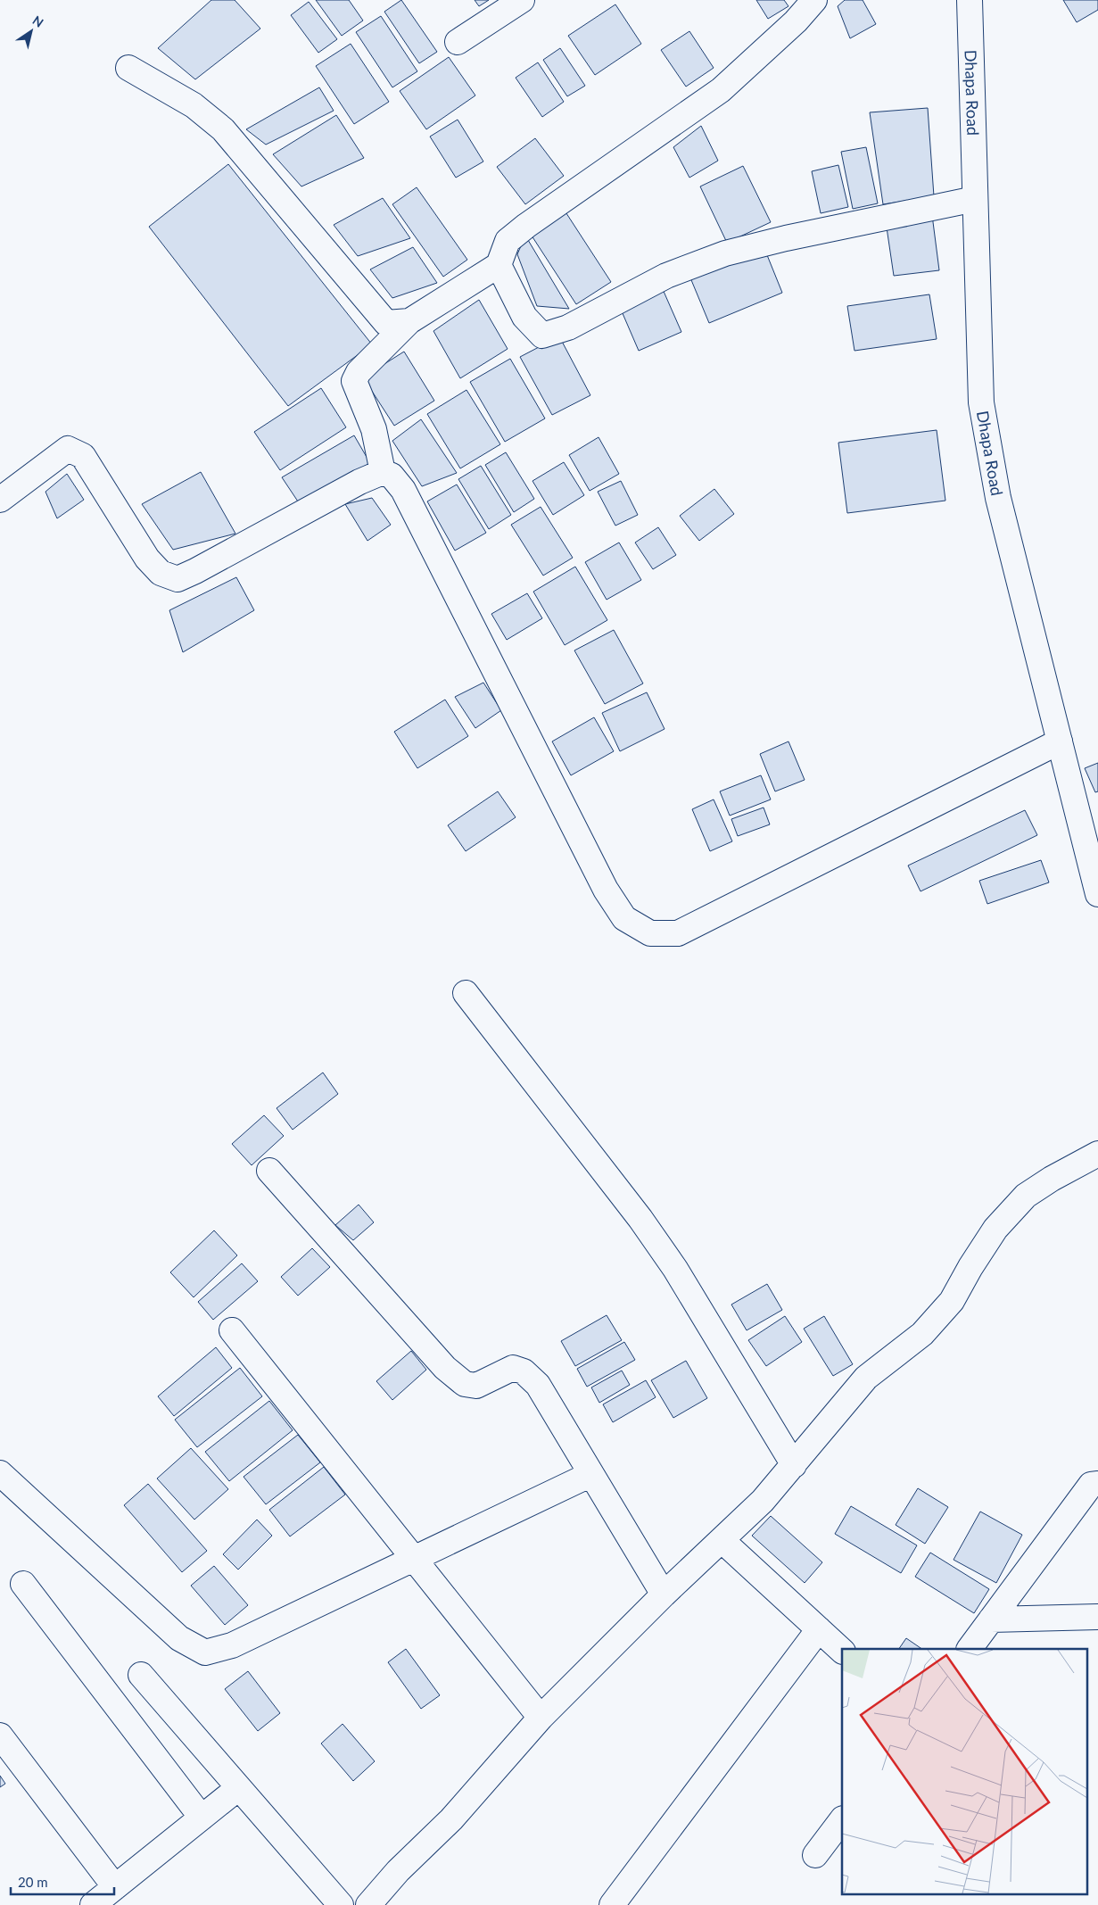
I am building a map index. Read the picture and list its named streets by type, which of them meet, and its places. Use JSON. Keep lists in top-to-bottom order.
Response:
{
  "streets": {
    "street": ["Dhapa Road"]
  },
  "scale_bar": "20 m",
  "north": "top right"
}
